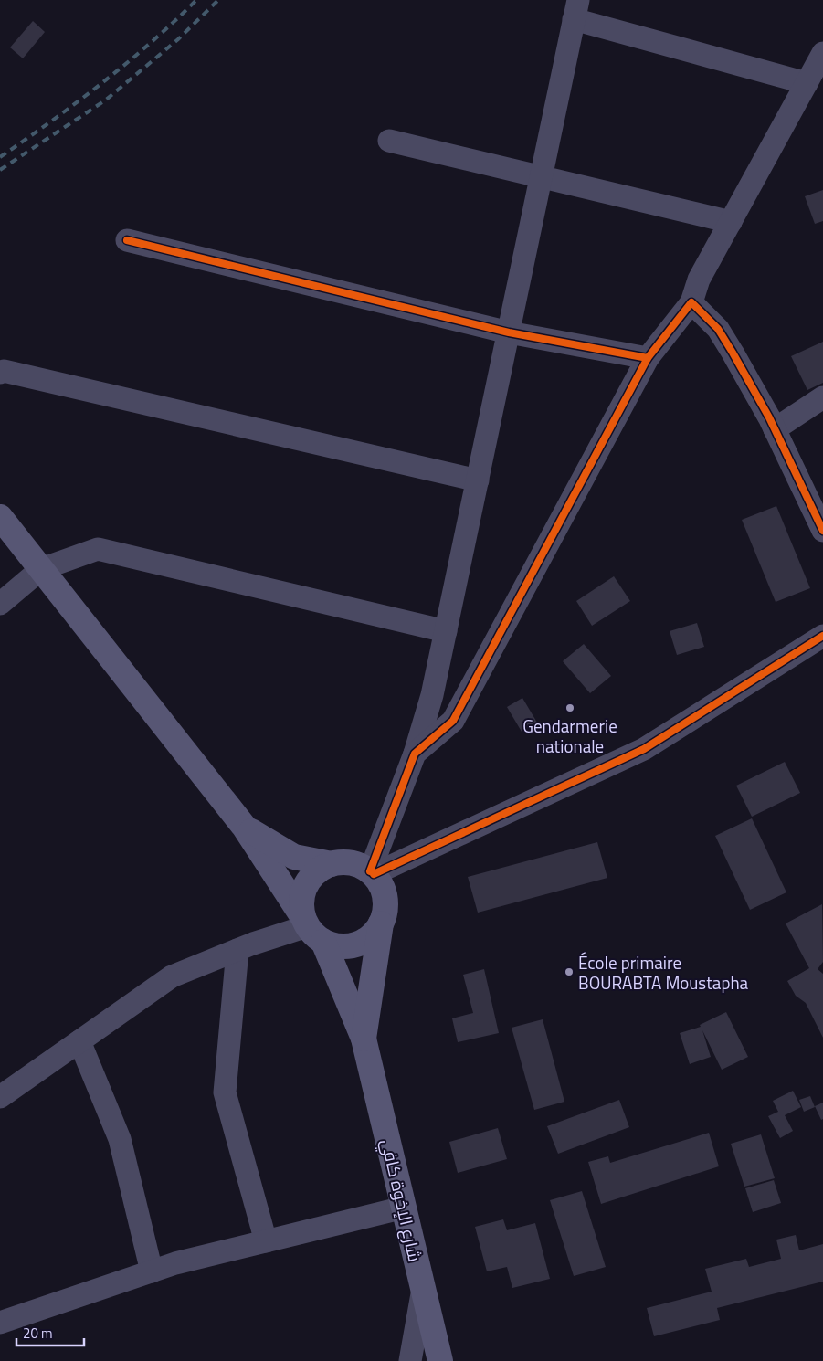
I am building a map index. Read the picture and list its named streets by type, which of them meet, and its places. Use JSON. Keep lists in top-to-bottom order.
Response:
{
  "streets": {
    "main road": ["شارع الإخوة كافي"]
  },
  "places": ["Gendarmerie nationale", "École primaire BOURABTA Moustapha"],
  "scale_bar": "20 m"
}
